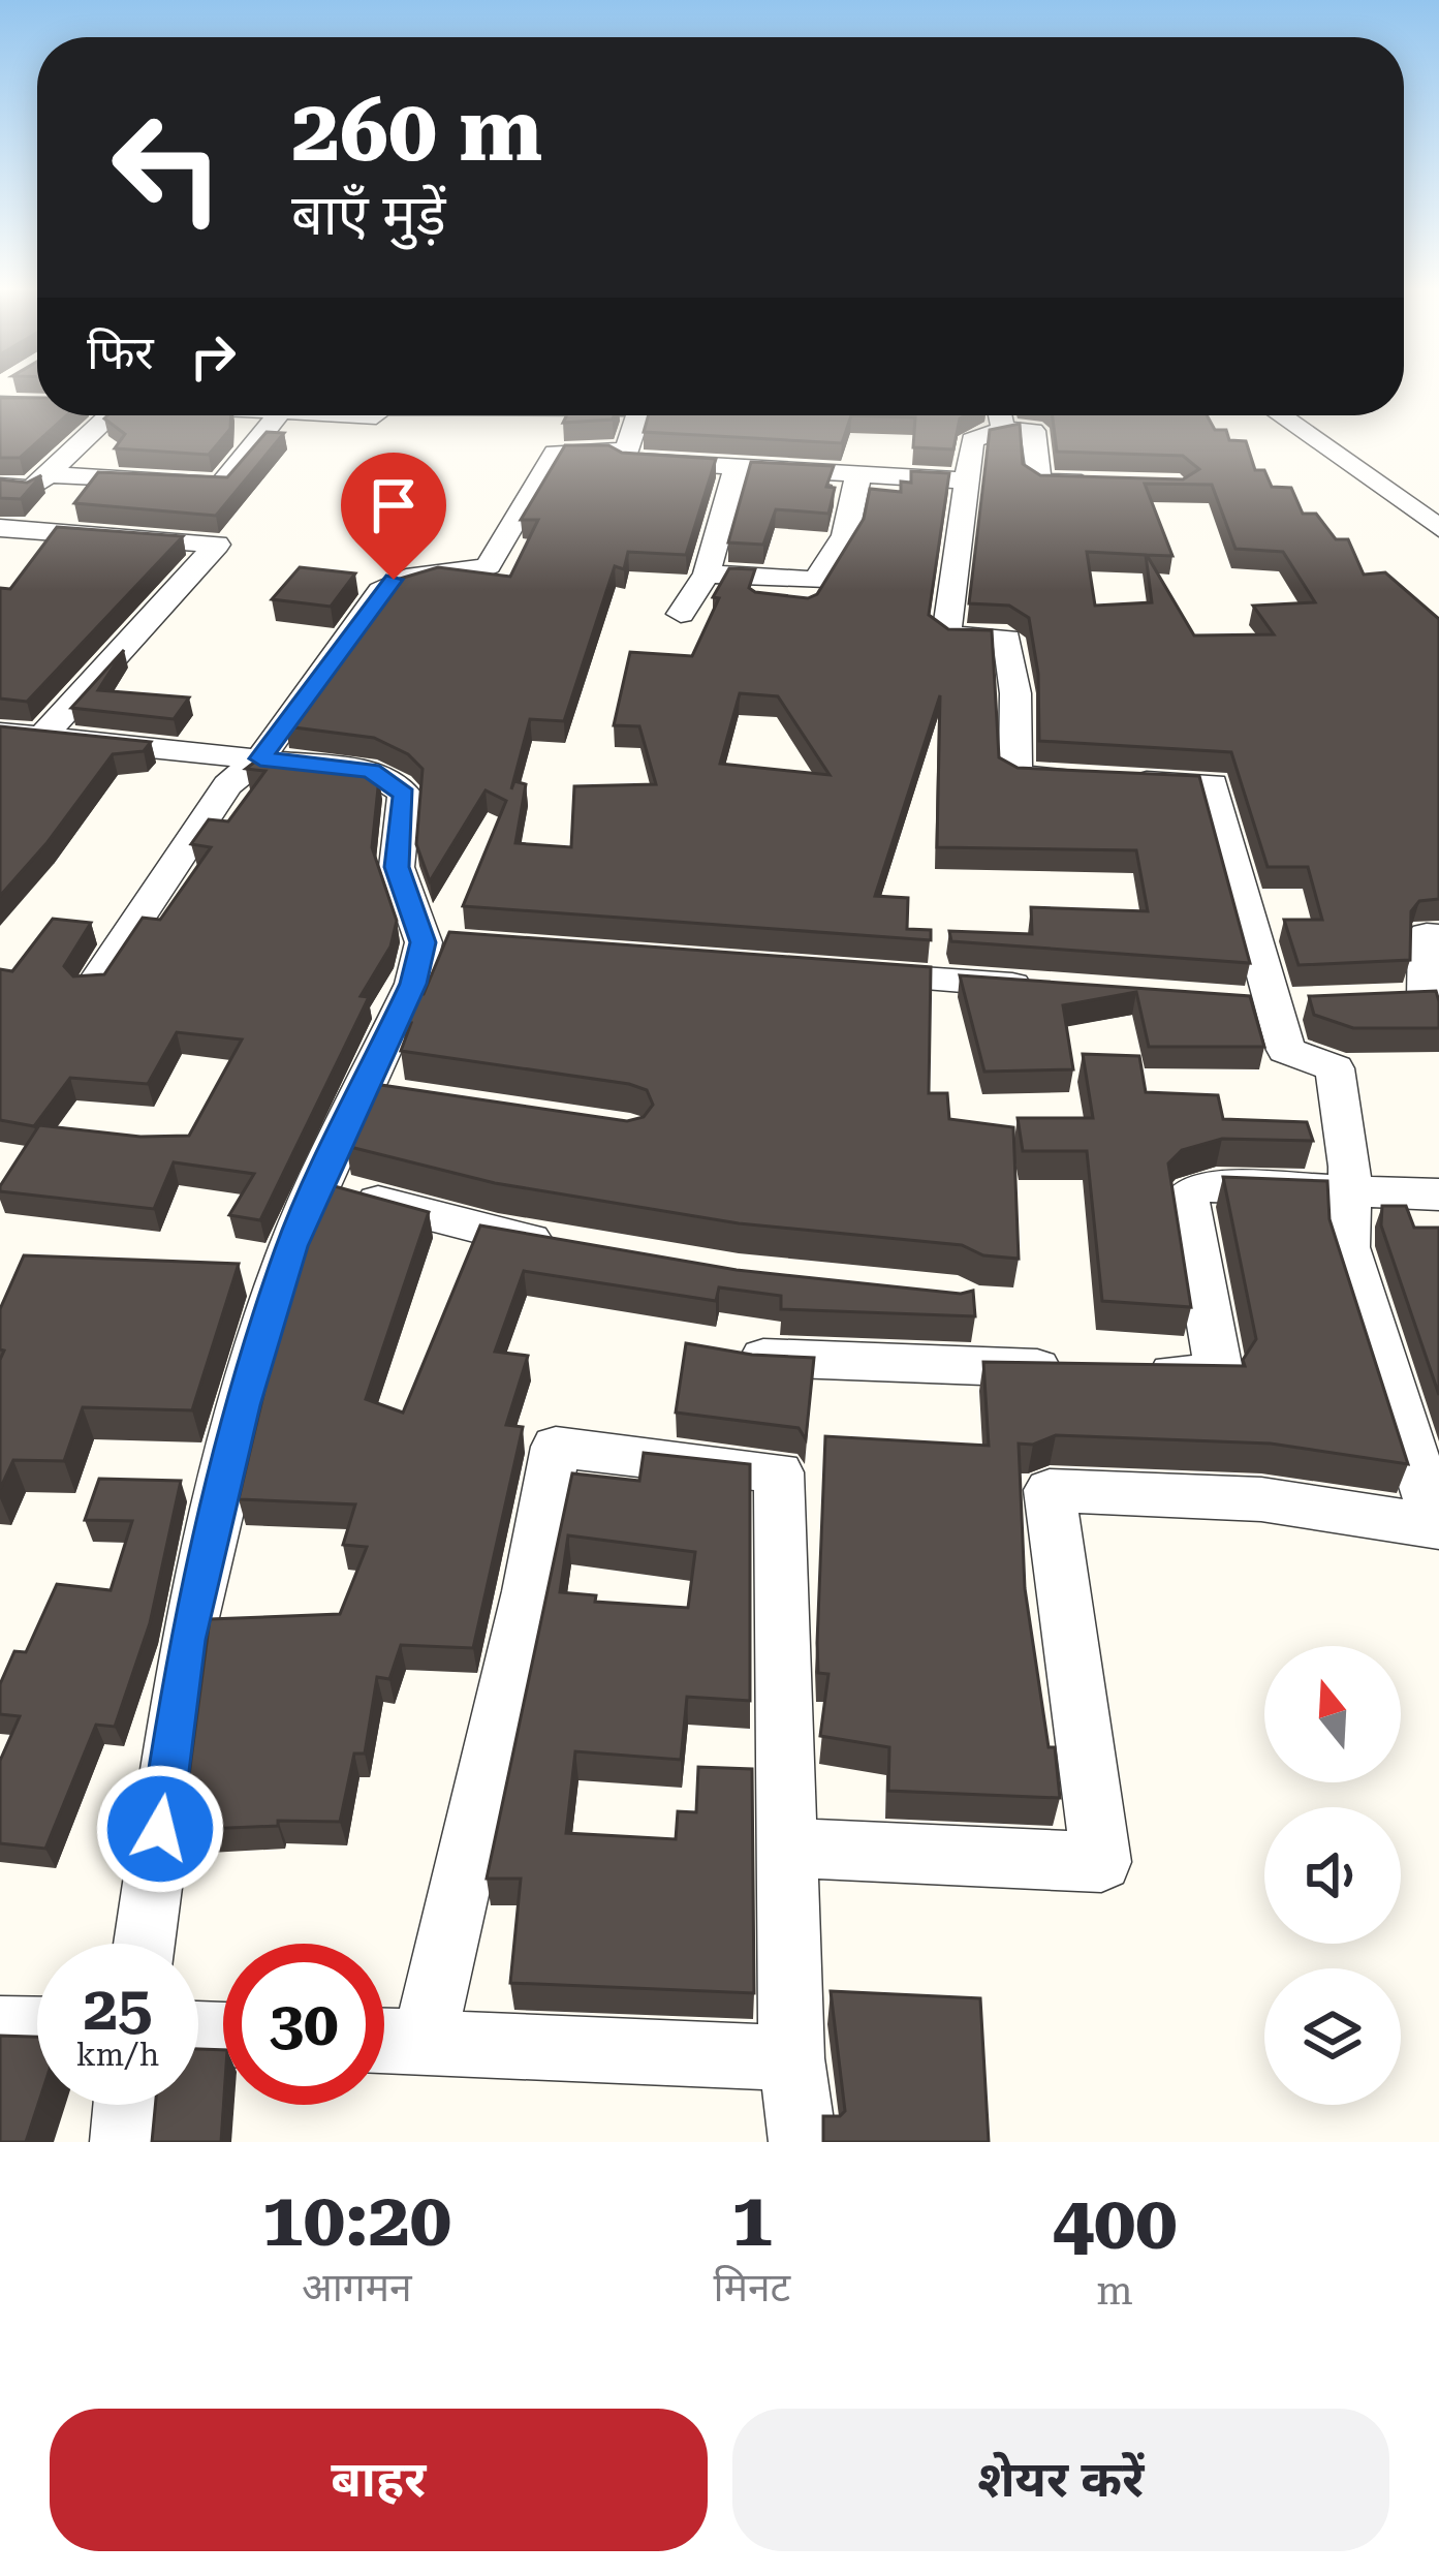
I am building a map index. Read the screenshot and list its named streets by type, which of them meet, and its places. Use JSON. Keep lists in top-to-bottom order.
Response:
{
  "north": "top",
  "page": {
    "turn": ["260 m", "बाएँ मुड़ें"],
    "then": "फिर",
    "speed": "25 km/h",
    "limit": "30",
    "eta": [
      "10:20",
      "आगमन",
      "1",
      "मिनट",
      "400",
      "m"
    ],
    "buttons": ["बाहर", "शेयर करें"]
  }
}
